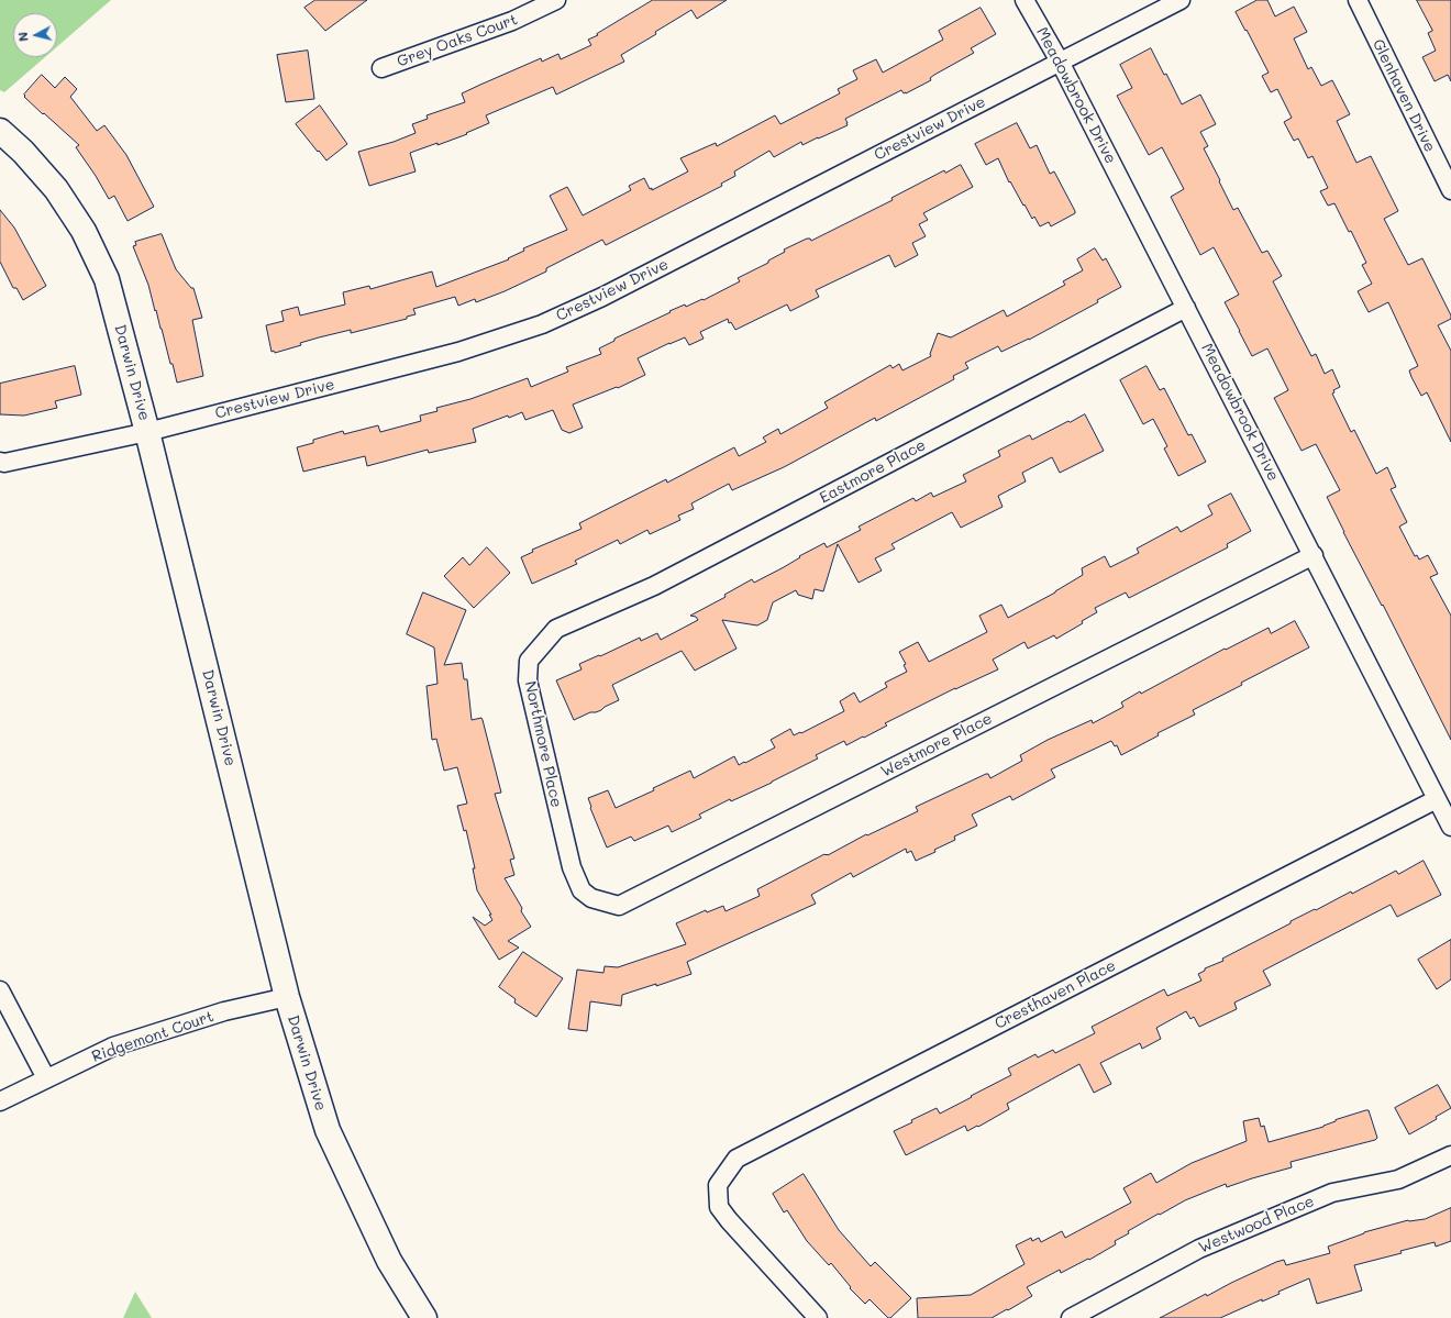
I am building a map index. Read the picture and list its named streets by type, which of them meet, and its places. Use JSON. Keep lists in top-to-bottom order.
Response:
{
  "streets": {
    "street": [
      "Grey Oaks Court",
      "Meadowbrook Drive",
      "Glenhaven Drive",
      "Crestview Drive",
      "Darwin Drive",
      "Eastmore Place",
      "Northmore Place",
      "Westmore Place",
      "Cresthaven Place",
      "Ridgemont Court",
      "Westwood Place"
    ]
  },
  "crossings": [
    ["Meadowbrook Drive", "Crestview Drive"],
    ["Meadowbrook Drive", "Eastmore Place"],
    ["Meadowbrook Drive", "Westmore Place"],
    ["Meadowbrook Drive", "Cresthaven Place"],
    ["Crestview Drive", "Darwin Drive"],
    ["Darwin Drive", "Ridgemont Court"],
    ["Eastmore Place", "Northmore Place"],
    ["Northmore Place", "Westmore Place"]
  ],
  "north": "left"
}
